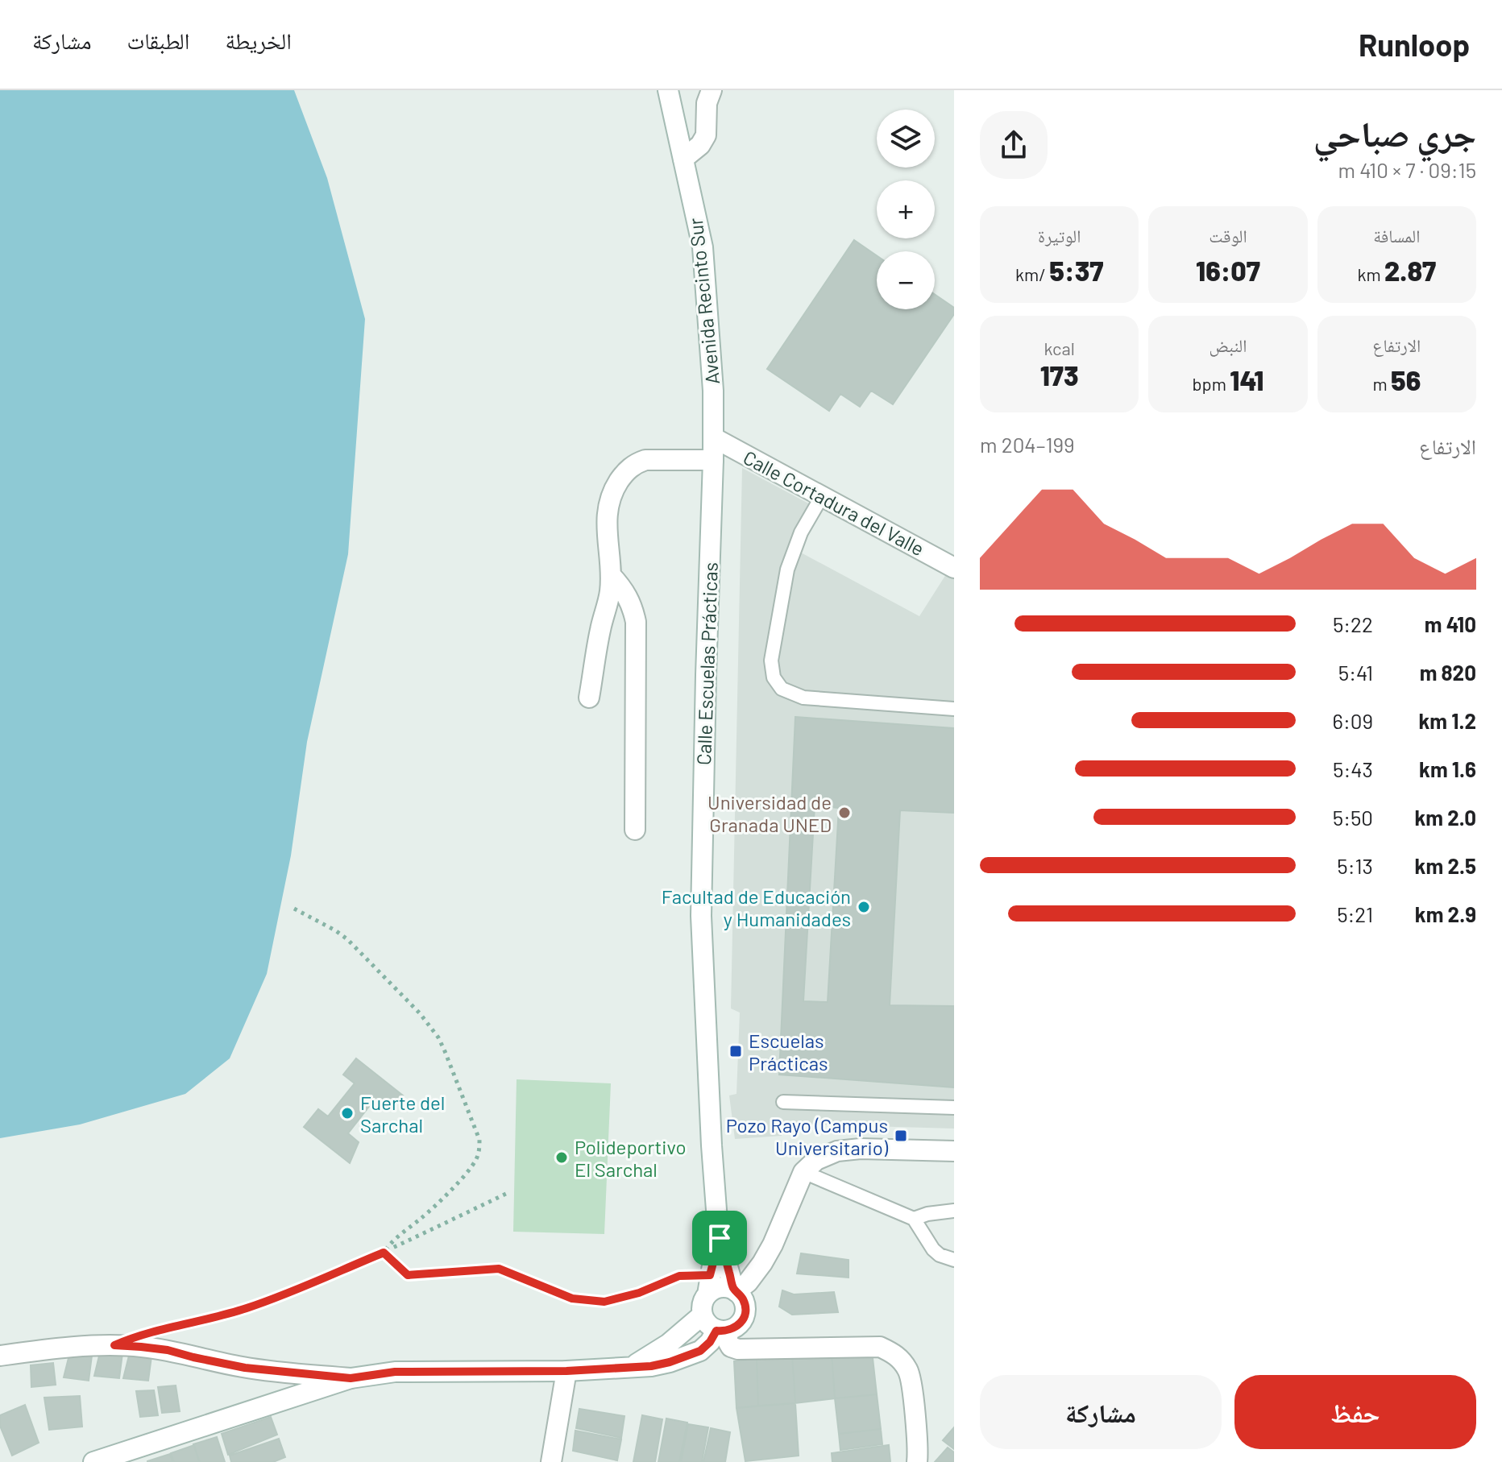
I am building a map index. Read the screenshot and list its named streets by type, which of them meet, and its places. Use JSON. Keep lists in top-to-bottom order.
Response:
{
  "streets": {
    "main road": ["Avenida Recinto Sur", "Calle Cortadura del Valle", "Calle Escuelas Prácticas"]
  },
  "crossings": [
    ["Avenida Recinto Sur", "Calle Cortadura del Valle"],
    ["Avenida Recinto Sur", "Calle Escuelas Prácticas"],
    ["Calle Cortadura del Valle", "Calle Escuelas Prácticas"]
  ],
  "places": {
    "other": [
      "Universidad de Granada UNED",
      "Facultad de Educación y Humanidades",
      "Fuerte del Sarchal",
      "Polideportivo El Sarchal"
    ],
    "transit": ["Escuelas Prácticas", "Pozo Rayo (Campus Universitario)"]
  },
  "page": {
    "header": "Runloop",
    "nav": ["الخريطة", "الطبقات", "مشاركة"],
    "heading": ["جري صباحي", "09:15 · 7 × 410 m"],
    "map_buttons": ["+", "−"],
    "stats": [
      ["المسافة", "2.87 km"],
      ["الوقت", "16:07"],
      ["الوتيرة", "5:37 /km"],
      ["الارتفاع", "56 m"],
      ["النبض", "141 bpm"],
      ["kcal", "173"]
    ],
    "chart": ["الارتفاع", "199–204 m"],
    "list": [
      {
        "name": "410 m",
        "note": "5:22"
      },
      {
        "name": "820 m",
        "note": "5:41"
      },
      {
        "name": "1.2 km",
        "note": "6:09"
      },
      {
        "name": "1.6 km",
        "note": "5:43"
      },
      {
        "name": "2.0 km",
        "note": "5:50"
      },
      {
        "name": "2.5 km",
        "note": "5:13"
      },
      {
        "name": "2.9 km",
        "note": "5:21"
      }
    ],
    "buttons": ["حفظ", "مشاركة"]
  }
}
